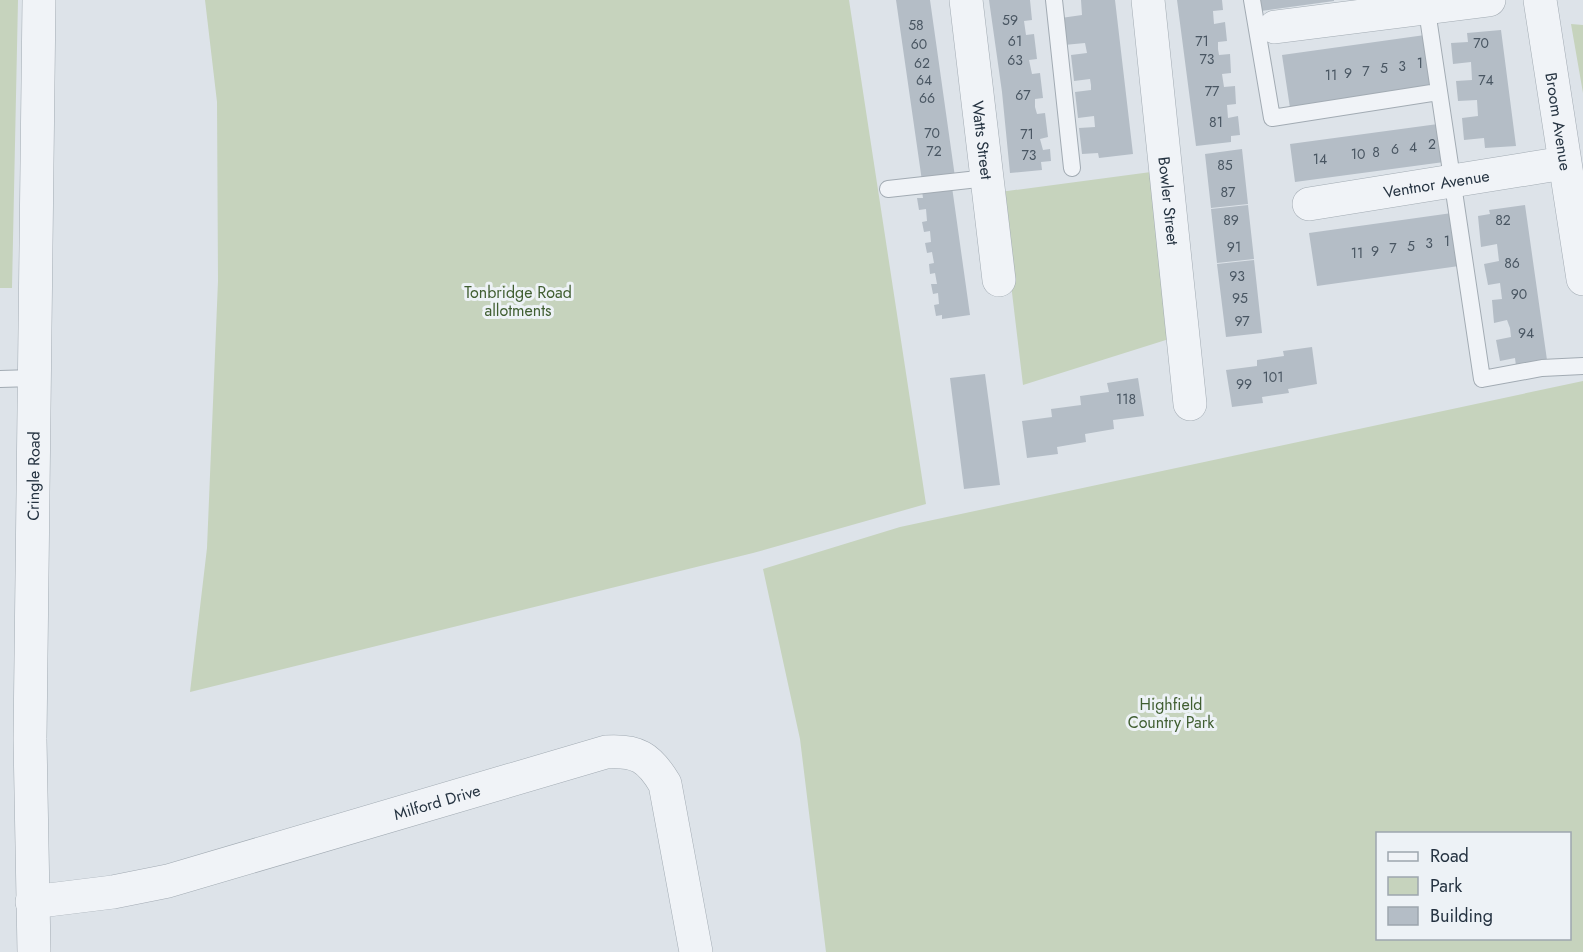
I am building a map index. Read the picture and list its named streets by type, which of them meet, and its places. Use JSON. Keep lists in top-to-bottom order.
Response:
{
  "streets": {
    "street": [
      "Broom Avenue",
      "Watts Street",
      "Ventnor Avenue",
      "Bowler Street",
      "Cringle Road",
      "Milford Drive"
    ]
  },
  "crossings": [
    ["Broom Avenue", "Ventnor Avenue"],
    ["Cringle Road", "Milford Drive"]
  ],
  "parks": ["Tonbridge Road allotments", "Highfield Country Park"],
  "house_numbers": [
    "59",
    "58",
    "61",
    "71",
    "70",
    "60",
    "73",
    "63",
    "62",
    "1",
    "3",
    "5",
    "7",
    "9",
    "11",
    "64",
    "74",
    "77",
    "67",
    "66",
    "81",
    "70",
    "71",
    "2",
    "4",
    "6",
    "72",
    "8",
    "10",
    "73",
    "14",
    "85",
    "87",
    "89",
    "82",
    "1",
    "3",
    "5",
    "91",
    "7",
    "9",
    "11",
    "86",
    "93",
    "90",
    "95",
    "97",
    "94",
    "101",
    "99",
    "118"
  ],
  "legend": ["Road", "Park", "Building"]
}
